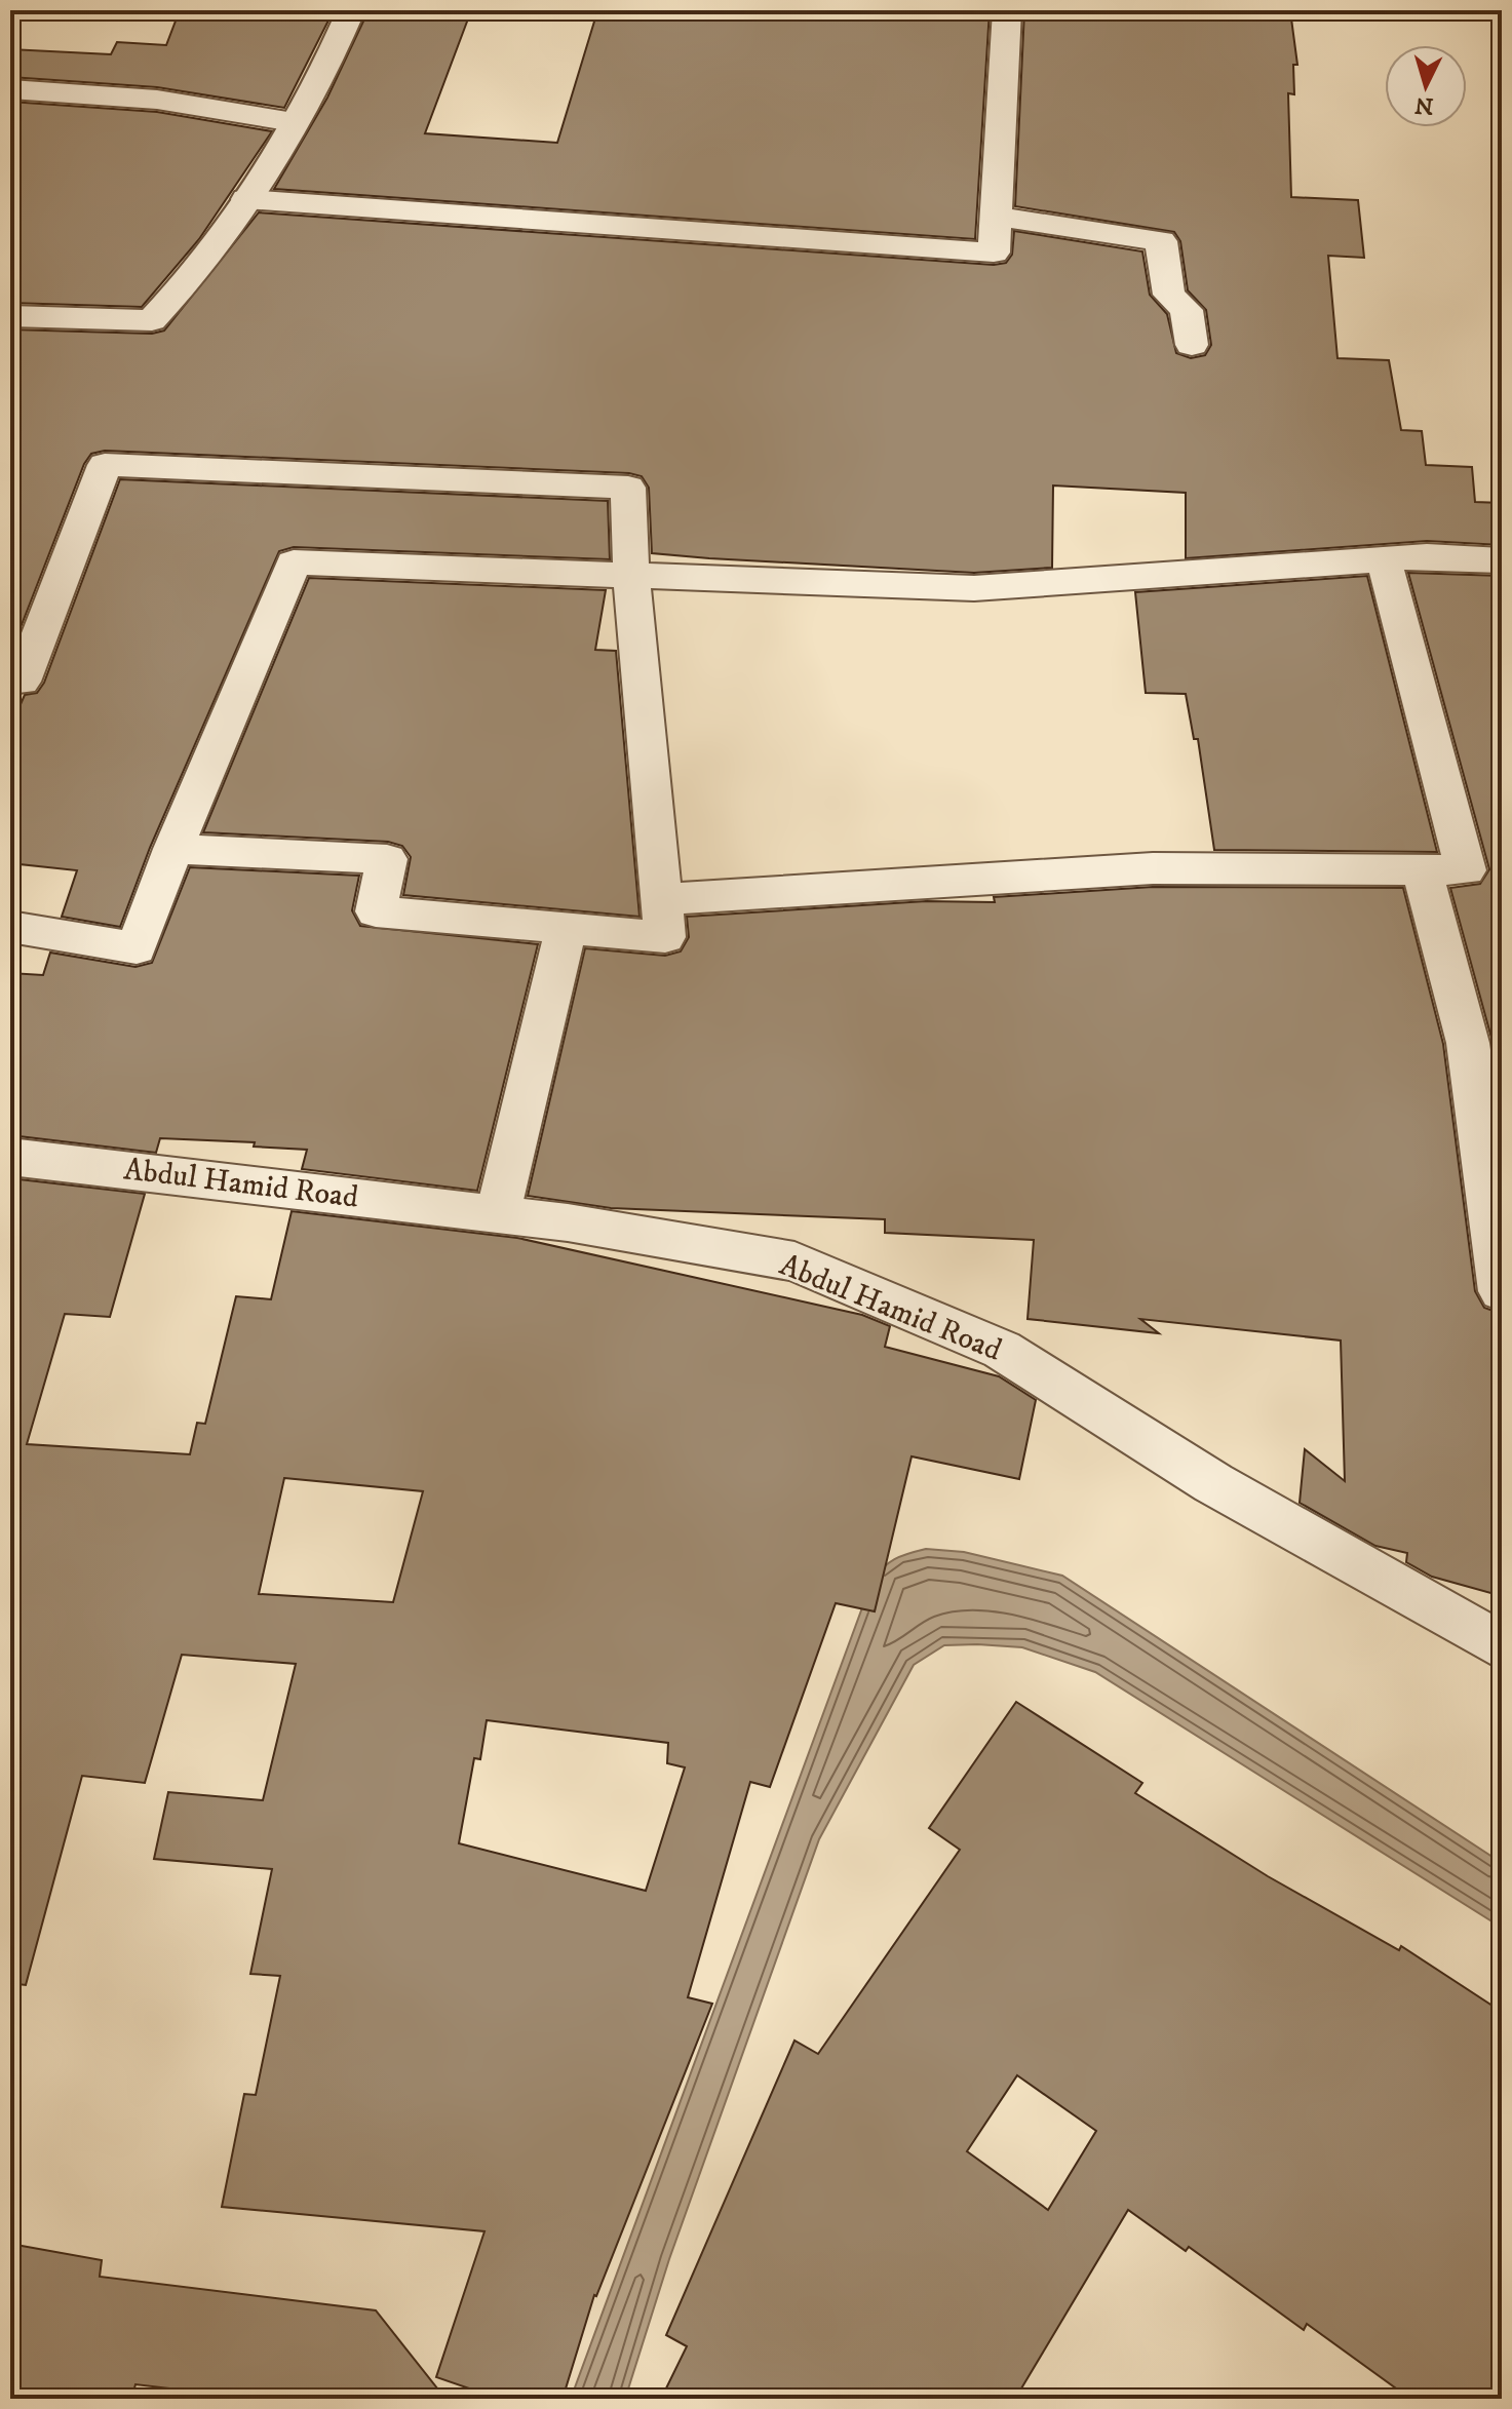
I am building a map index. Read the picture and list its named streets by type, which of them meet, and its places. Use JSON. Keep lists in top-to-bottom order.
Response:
{
  "streets": {
    "street": ["Abdul Hamid Road"]
  },
  "north": "bottom"
}
